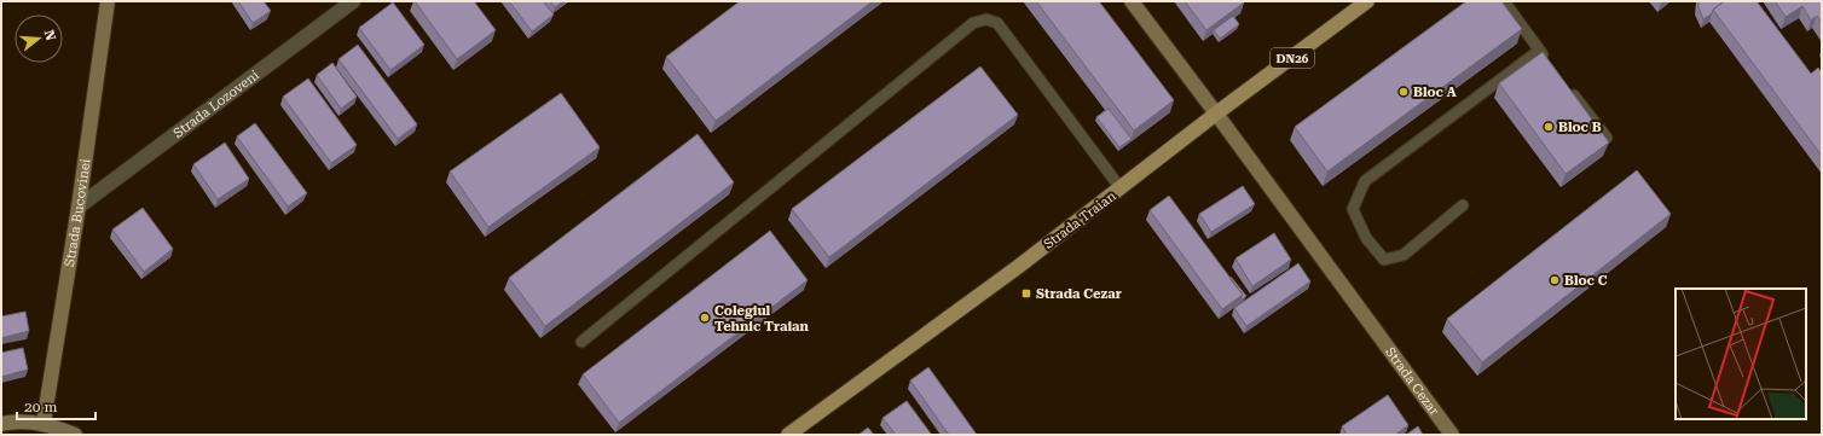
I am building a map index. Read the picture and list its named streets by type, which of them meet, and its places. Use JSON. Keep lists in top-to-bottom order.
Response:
{
  "streets": {
    "main road": ["DN26", "Strada Traian"],
    "street": ["Strada Lozoveni", "Strada Bucovinei", "Strada Cezar"]
  },
  "crossings": [
    ["Strada Lozoveni", "Strada Bucovinei"],
    ["Strada Traian", "Strada Cezar"]
  ],
  "places": {
    "other": [
      "Bloc A",
      "Bloc B",
      "Bloc C",
      "Colegiul Tehnic Traian"
    ],
    "transit": ["Strada Cezar"]
  },
  "scale_bar": "20 m",
  "north": "right"
}
